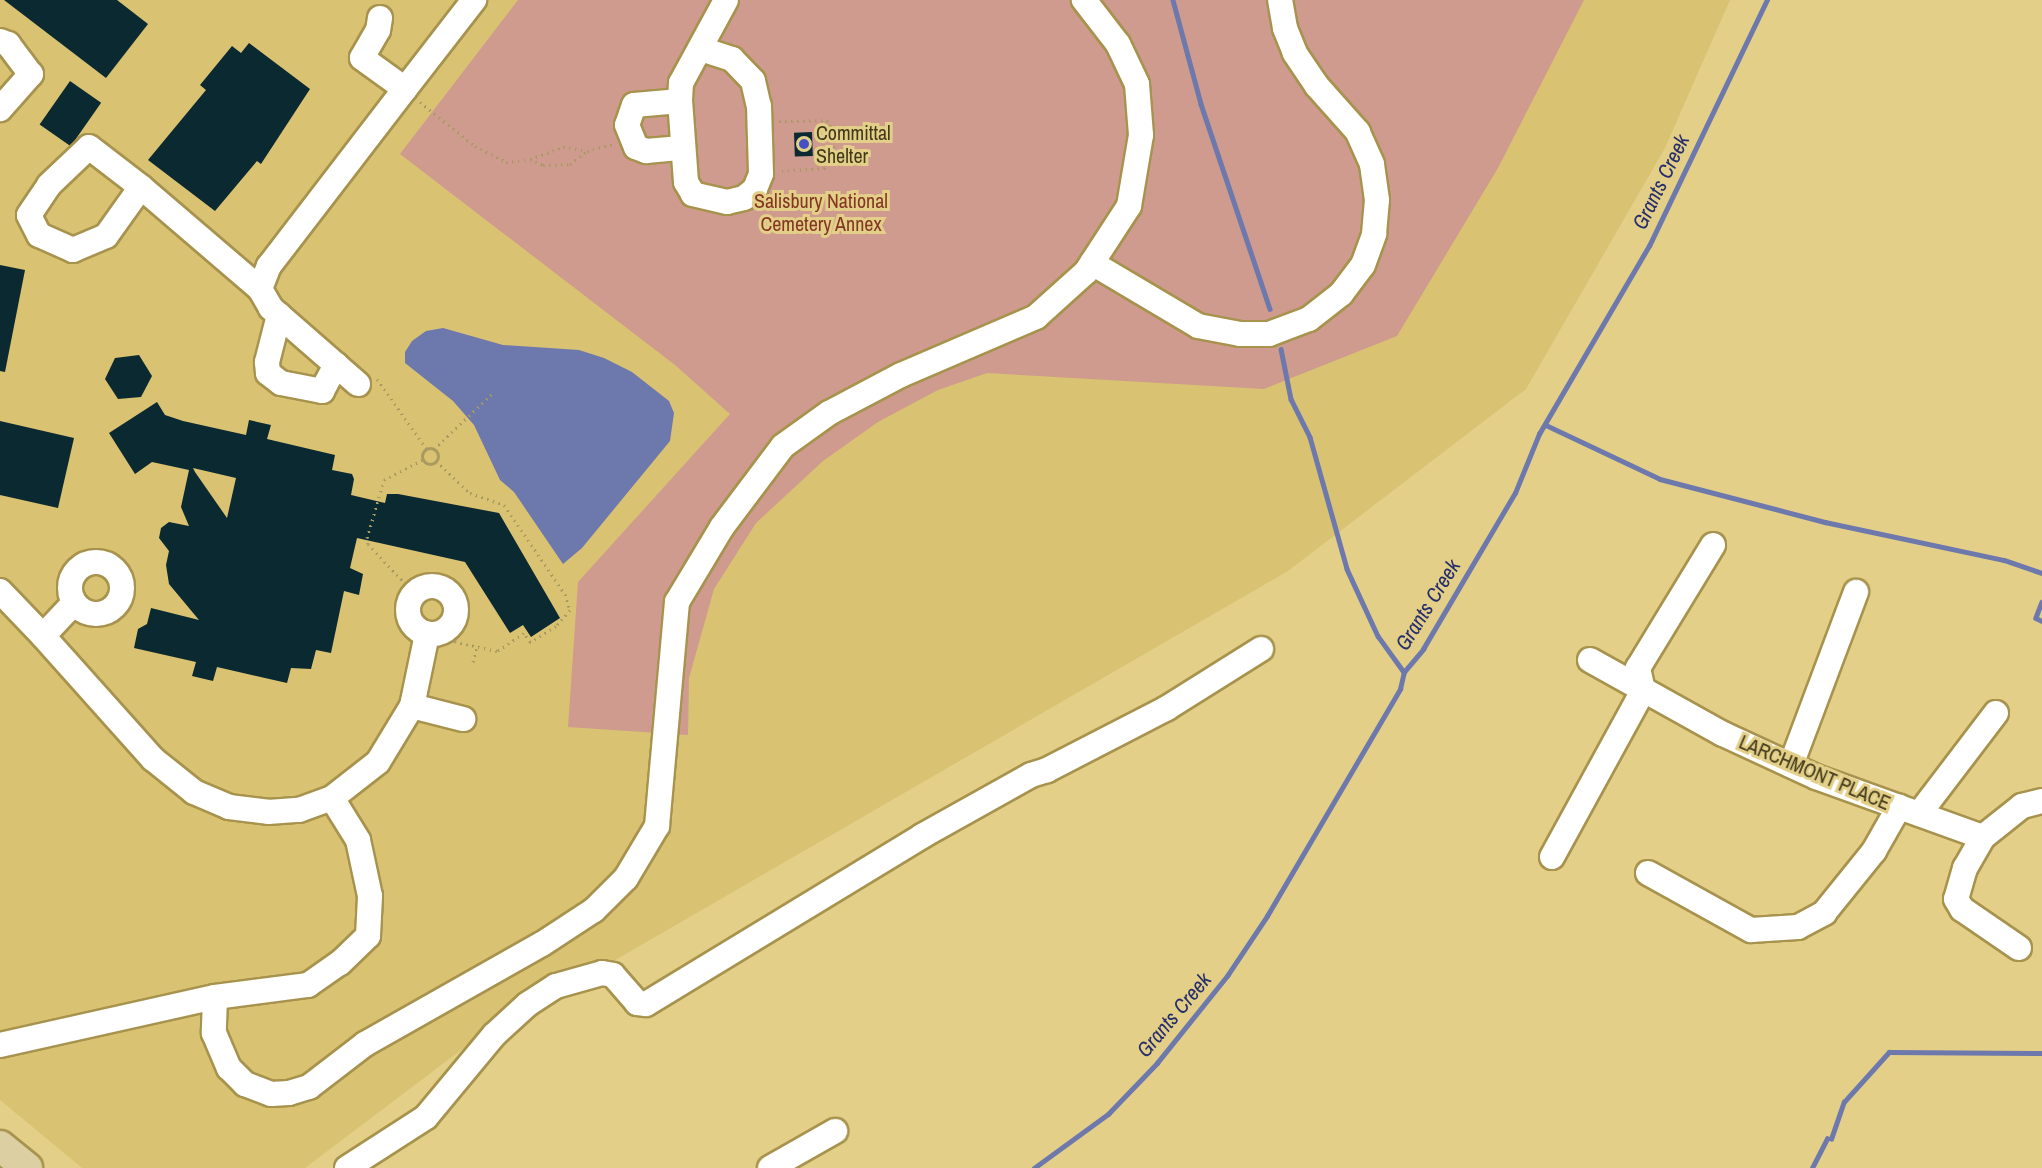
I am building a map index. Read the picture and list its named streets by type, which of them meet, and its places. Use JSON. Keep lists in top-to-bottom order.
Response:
{
  "streets": {
    "street": ["LARCHMONT PLACE"]
  },
  "water": ["Grants Creek"],
  "parks": ["Salisbury National Cemetery Annex"],
  "places": ["Committal Shelter"]
}
